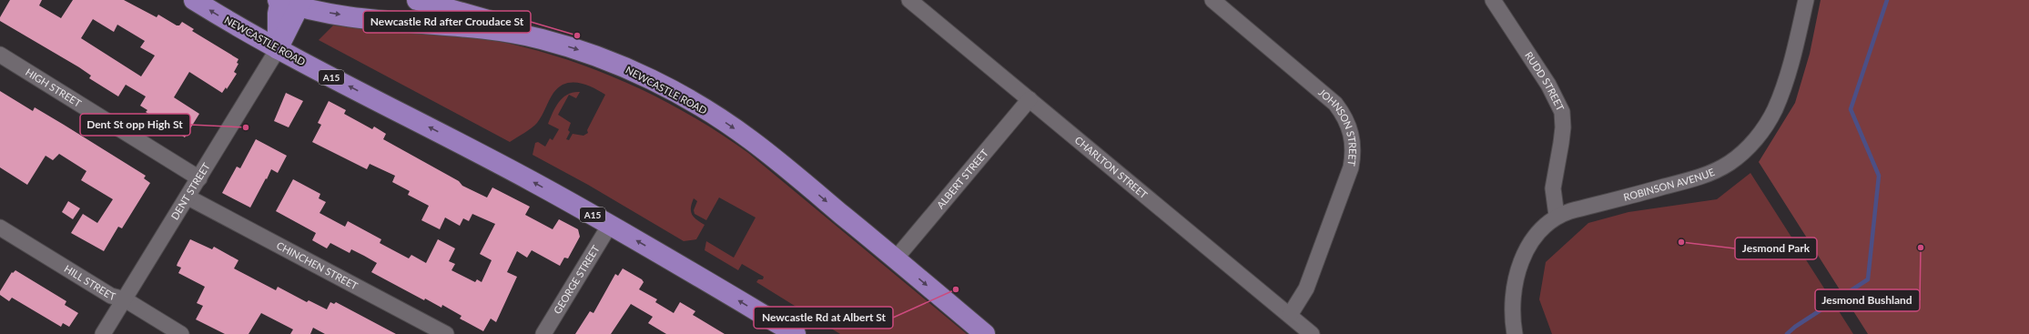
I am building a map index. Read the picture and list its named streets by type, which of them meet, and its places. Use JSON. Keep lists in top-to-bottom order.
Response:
{
  "streets": {
    "highway": ["NEWCASTLE ROAD", "A15"],
    "street": [
      "RUDD STREET",
      "HIGH STREET",
      "JOHNSON STREET",
      "CHARLTON STREET",
      "ALBERT STREET",
      "ROBINSON AVENUE",
      "DENT STREET",
      "CHINCHEN STREET",
      "GEORGE STREET",
      "HILL STREET"
    ]
  },
  "crossings": [
    ["NEWCASTLE ROAD", "ALBERT STREET"],
    ["NEWCASTLE ROAD", "DENT STREET"],
    ["NEWCASTLE ROAD", "GEORGE STREET"],
    ["RUDD STREET", "ROBINSON AVENUE"],
    ["HIGH STREET", "DENT STREET"],
    ["JOHNSON STREET", "CHARLTON STREET"],
    ["CHARLTON STREET", "ALBERT STREET"],
    ["DENT STREET", "CHINCHEN STREET"],
    ["DENT STREET", "HILL STREET"]
  ],
  "places": [
    "Newcastle Rd after Croudace St",
    "Dent St opp High St",
    "Jesmond Park",
    "Jesmond Bushland",
    "Newcastle Rd at Albert St"
  ]
}
